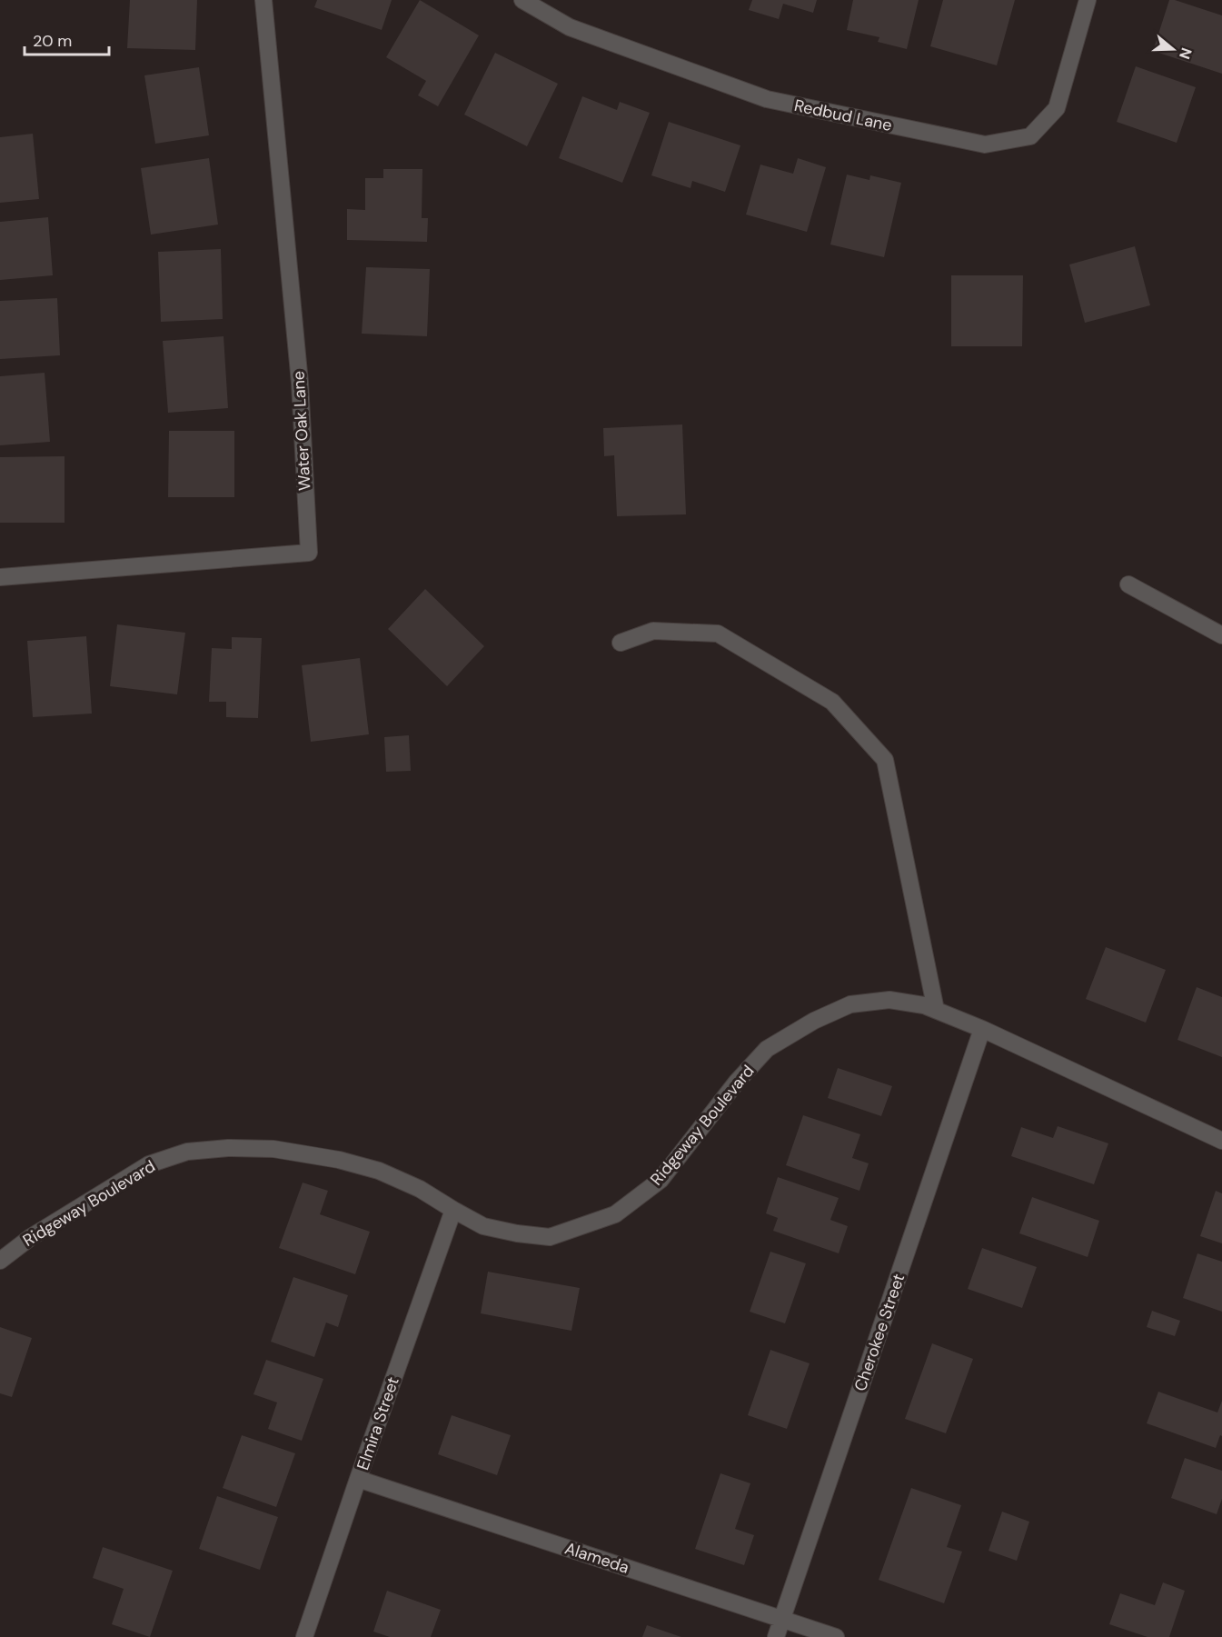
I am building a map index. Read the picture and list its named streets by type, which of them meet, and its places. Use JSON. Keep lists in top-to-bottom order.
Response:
{
  "streets": {
    "street": [
      "Redbud Lane",
      "Water Oak Lane",
      "Ridgeway Boulevard",
      "Cherokee Street",
      "Elmira Street",
      "Alameda"
    ]
  },
  "crossings": [
    ["Ridgeway Boulevard", "Cherokee Street"],
    ["Ridgeway Boulevard", "Elmira Street"],
    ["Cherokee Street", "Alameda"],
    ["Elmira Street", "Alameda"]
  ],
  "scale_bar": "20 m",
  "north": "right"
}
